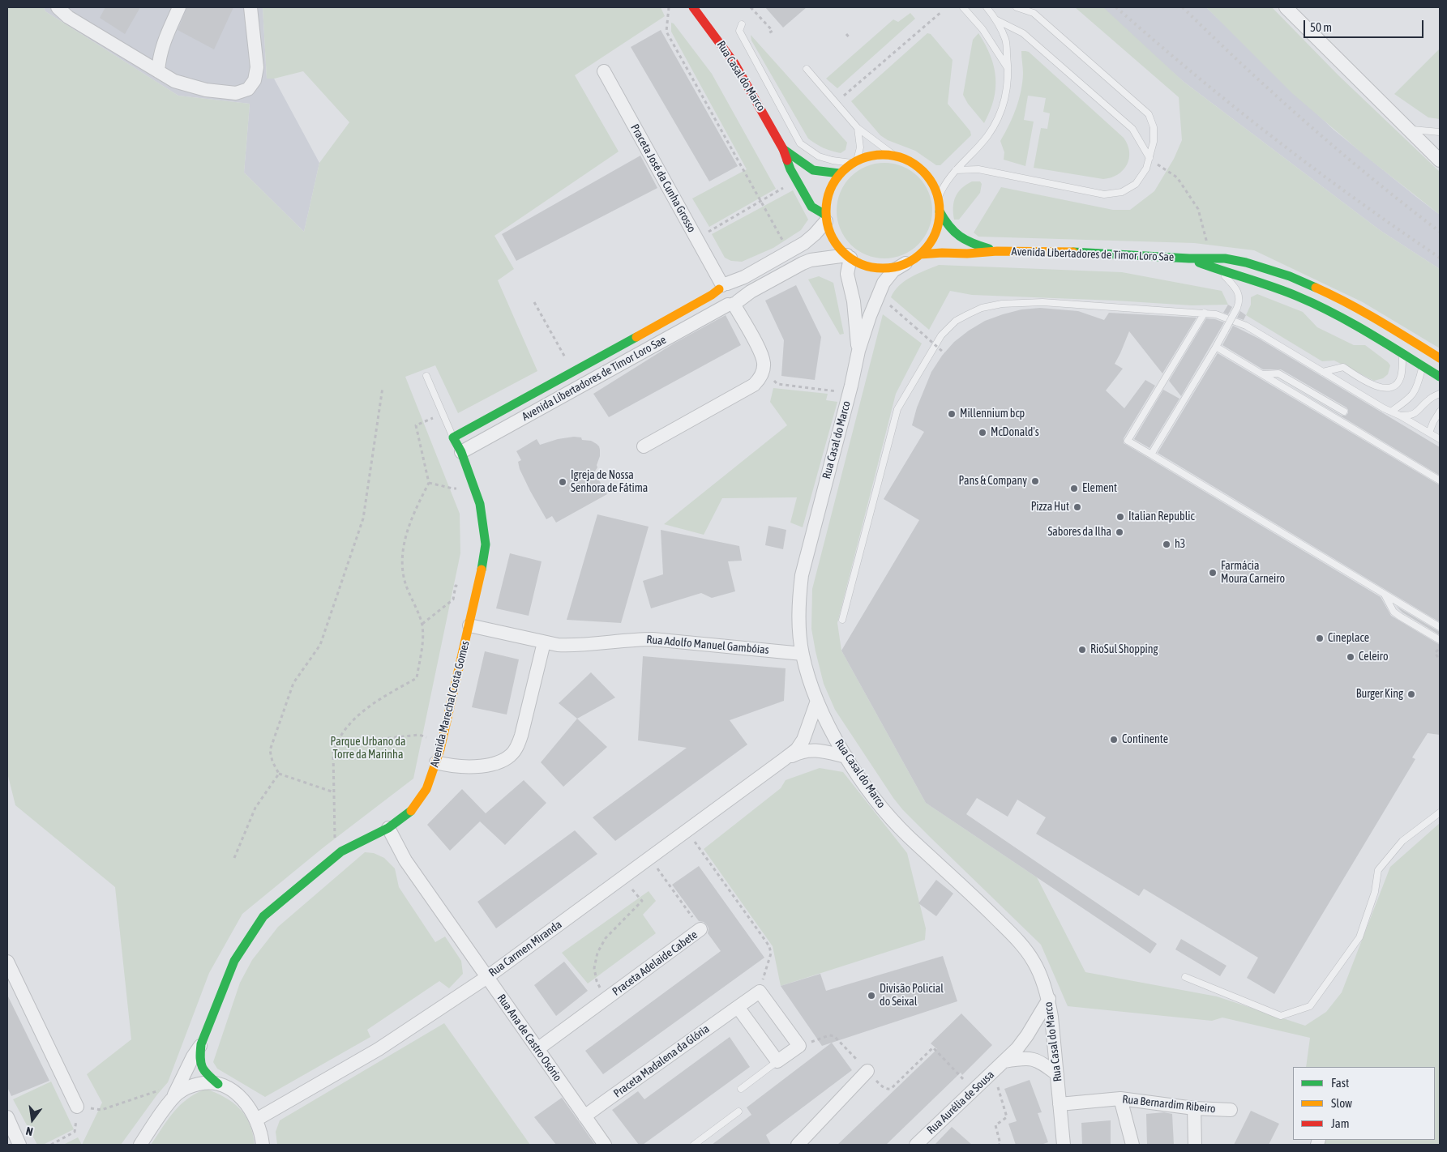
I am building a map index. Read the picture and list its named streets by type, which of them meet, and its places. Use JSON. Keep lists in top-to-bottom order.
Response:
{
  "streets": {
    "main road": ["Rua Casal do Marco", "Avenida Libertadores de Timor Loro Sae", "Avenida Marechal Costa Gomes"],
    "street": [
      "Praceta José da Cunha Grosso",
      "Rua Adolfo Manuel Gambóias",
      "Rua Carmen Miranda",
      "Praceta Adelaide Cabete",
      "Rua Ana de Castro Osório",
      "Praceta Madalena da Glória",
      "Rua Aurélia de Sousa",
      "Rua Bernardim Ribeiro"
    ]
  },
  "crossings": [
    ["Rua Casal do Marco", "Avenida Libertadores de Timor Loro Sae"],
    ["Rua Casal do Marco", "Rua Adolfo Manuel Gambóias"],
    ["Rua Casal do Marco", "Rua Carmen Miranda"],
    ["Rua Casal do Marco", "Rua Aurélia de Sousa"],
    ["Rua Casal do Marco", "Rua Bernardim Ribeiro"],
    ["Praceta José da Cunha Grosso", "Avenida Libertadores de Timor Loro Sae"],
    ["Avenida Libertadores de Timor Loro Sae", "Avenida Marechal Costa Gomes"],
    ["Rua Adolfo Manuel Gambóias", "Avenida Marechal Costa Gomes"],
    ["Avenida Marechal Costa Gomes", "Rua Ana de Castro Osório"],
    ["Rua Carmen Miranda", "Praceta Adelaide Cabete"],
    ["Rua Carmen Miranda", "Rua Ana de Castro Osório"],
    ["Praceta Adelaide Cabete", "Rua Ana de Castro Osório"],
    ["Rua Ana de Castro Osório", "Praceta Madalena da Glória"]
  ],
  "parks": ["Parque Urbano da Torre da Marinha"],
  "places": [
    "Millennium bcp",
    "McDonald's",
    "Pans & Company",
    "Igreja de Nossa Senhora de Fátima",
    "Element",
    "Pizza Hut",
    "Italian Republic",
    "Sabores da Ilha",
    "h3",
    "Farmácia Moura Carneiro",
    "Cineplace",
    "RioSul Shopping",
    "Celeiro",
    "Burger King",
    "Continente",
    "Divisão Policial do Seixal"
  ],
  "legend": ["Fast", "Slow", "Jam"],
  "scale_bar": "50 m",
  "north": "bottom"
}
